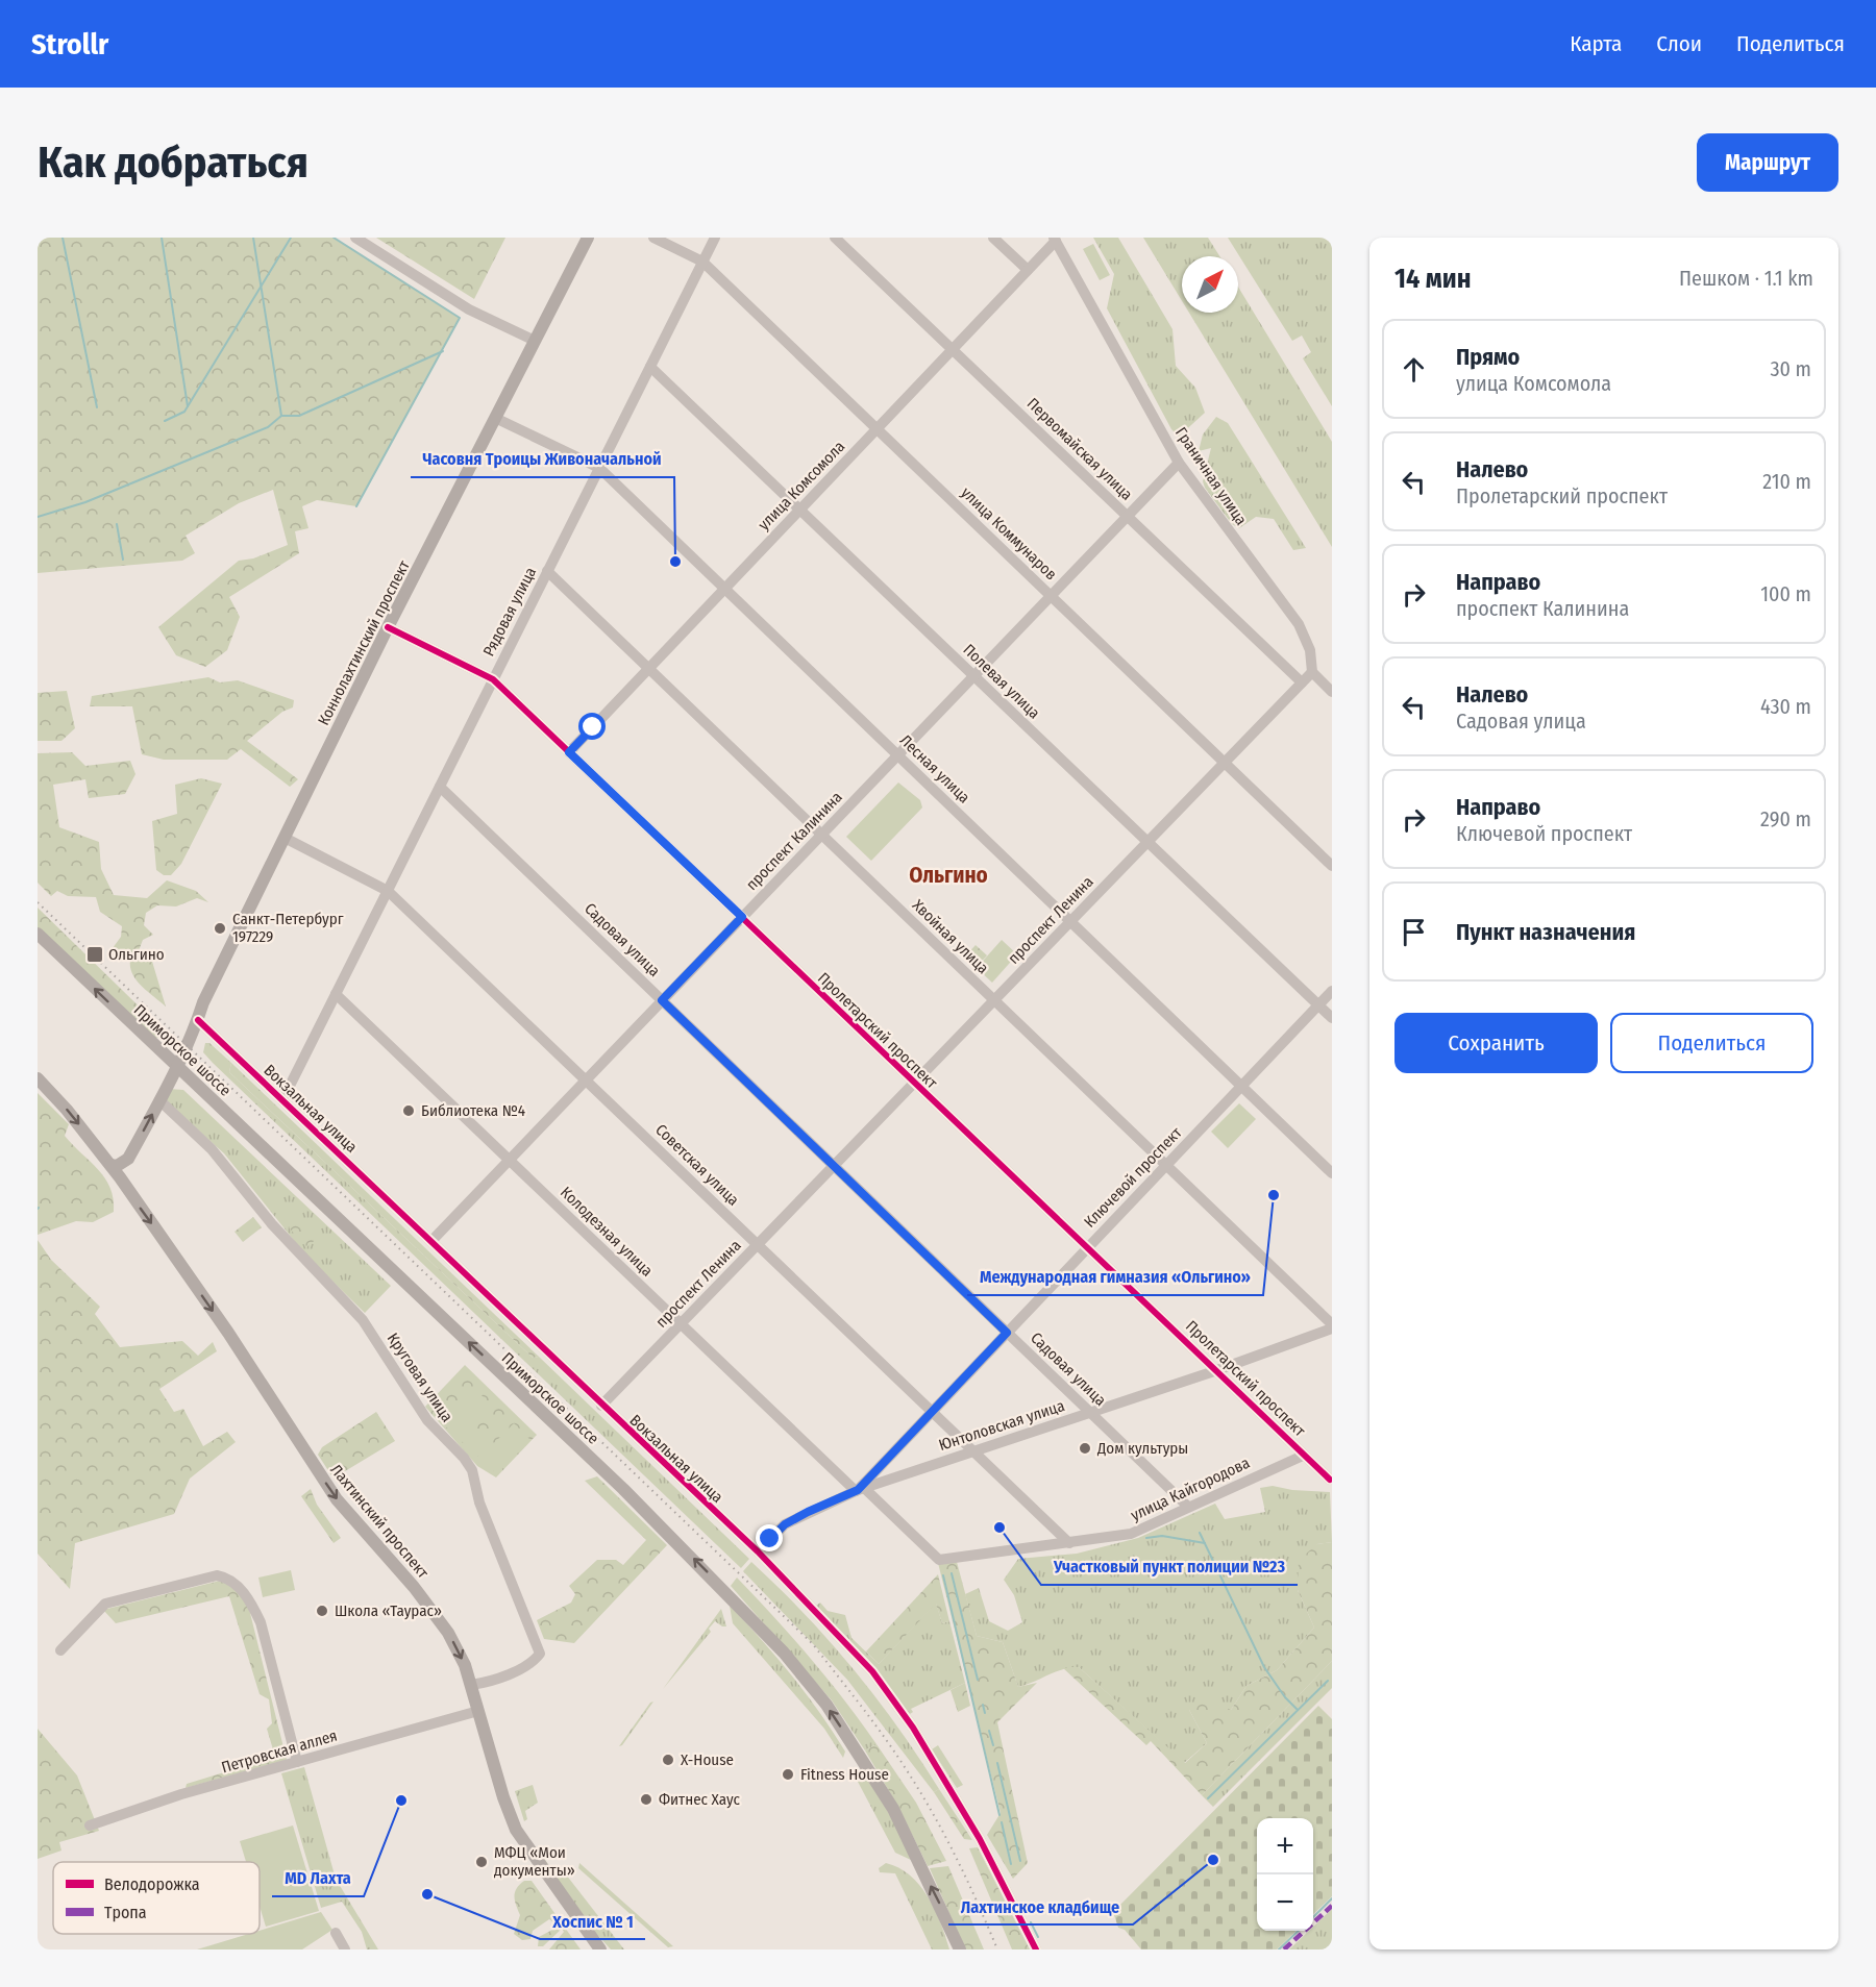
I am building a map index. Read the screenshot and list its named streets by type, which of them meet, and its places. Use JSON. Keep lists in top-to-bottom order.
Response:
{
  "streets": {
    "main road": ["Коннолахтинский проспект", "Приморское шоссе", "Лахтинский проспект"],
    "street": [
      "Первомайская улица",
      "Граничная улица",
      "улица Комсомола",
      "улица Коммунаров",
      "Рядовая улица",
      "Полевая улица",
      "Лесная улица",
      "проспект Калинина",
      "проспект Ленина",
      "Хвойная улица",
      "Садовая улица",
      "Пролетарский проспект",
      "Вокзальная улица",
      "Советская улица",
      "Ключевой проспект",
      "Колодезная улица",
      "Круговая улица",
      "Юнтоловская улица",
      "улица Кайгородова",
      "Петровская аллея"
    ]
  },
  "crossings": [
    ["Первомайская улица", "улица Комсомола"],
    ["Первомайская улица", "проспект Калинина"],
    ["Первомайская улица", "проспект Ленина"],
    ["Граничная улица", "улица Комсомола"],
    ["Граничная улица", "проспект Калинина"],
    ["Граничная улица", "проспект Ленина"],
    ["улица Комсомола", "улица Коммунаров"],
    ["улица Комсомола", "Полевая улица"],
    ["улица Комсомола", "Лесная улица"],
    ["улица Комсомола", "Хвойная улица"],
    ["улица Комсомола", "Пролетарский проспект"],
    ["улица Коммунаров", "Рядовая улица"],
    ["улица Коммунаров", "проспект Калинина"],
    ["улица Коммунаров", "проспект Ленина"],
    ["Рядовая улица", "Полевая улица"],
    ["Рядовая улица", "Лесная улица"],
    ["Рядовая улица", "Хвойная улица"],
    ["Рядовая улица", "Садовая улица"],
    ["Рядовая улица", "Пролетарский проспект"],
    ["Рядовая улица", "Вокзальная улица"],
    ["Рядовая улица", "Советская улица"],
    ["Рядовая улица", "Колодезная улица"],
    ["Коннолахтинский проспект", "Лесная улица"],
    ["Коннолахтинский проспект", "Пролетарский проспект"],
    ["Коннолахтинский проспект", "Приморское шоссе"],
    ["Коннолахтинский проспект", "Вокзальная улица"],
    ["Коннолахтинский проспект", "Советская улица"],
    ["Коннолахтинский проспект", "Круговая улица"],
    ["Коннолахтинский проспект", "Лахтинский проспект"],
    ["Полевая улица", "проспект Калинина"],
    ["Полевая улица", "проспект Ленина"],
    ["Полевая улица", "Ключевой проспект"],
    ["Лесная улица", "проспект Калинина"],
    ["Лесная улица", "проспект Ленина"],
    ["Лесная улица", "Ключевой проспект"],
    ["проспект Калинина", "Хвойная улица"],
    ["проспект Калинина", "Садовая улица"],
    ["проспект Калинина", "Пролетарский проспект"],
    ["проспект Калинина", "Вокзальная улица"],
    ["проспект Калинина", "Советская улица"],
    ["проспект Калинина", "Колодезная улица"],
    ["проспект Ленина", "Хвойная улица"],
    ["проспект Ленина", "Садовая улица"],
    ["проспект Ленина", "Пролетарский проспект"],
    ["проспект Ленина", "Вокзальная улица"],
    ["проспект Ленина", "Советская улица"],
    ["проспект Ленина", "Колодезная улица"],
    ["Хвойная улица", "Ключевой проспект"],
    ["Хвойная улица", "Юнтоловская улица"],
    ["Садовая улица", "Ключевой проспект"],
    ["Садовая улица", "Юнтоловская улица"],
    ["Садовая улица", "улица Кайгородова"],
    ["Пролетарский проспект", "Ключевой проспект"],
    ["Пролетарский проспект", "Юнтоловская улица"],
    ["Пролетарский проспект", "улица Кайгородова"],
    ["Вокзальная улица", "Ключевой проспект"],
    ["Советская улица", "Ключевой проспект"],
    ["Советская улица", "Юнтоловская улица"],
    ["Советская улица", "улица Кайгородова"],
    ["Ключевой проспект", "Колодезная улица"],
    ["Ключевой проспект", "Юнтоловская улица"],
    ["Колодезная улица", "Юнтоловская улица"],
    ["Колодезная улица", "улица Кайгородова"],
    ["Круговая улица", "Лахтинский проспект"],
    ["Лахтинский проспект", "Петровская аллея"]
  ],
  "one_way": ["Приморское шоссе", "Лахтинский проспект"],
  "districts": ["Ольгино"],
  "places": {
    "other": [
      "Часовня Троицы Живоначальной",
      "Санкт-Петербург 197229",
      "Библиотека №4",
      "Международная гимназия «Ольгино»",
      "Дом культуры",
      "Участковый пункт полиции №23",
      "Школа «Таурас»",
      "X-House",
      "Fitness House",
      "Фитнес Хаус",
      "MD Лахта",
      "Лахтинское кладбище",
      "МФЦ «Мои документы»",
      "Хоспис № 1"
    ],
    "transit": ["Ольгино"]
  },
  "legend": ["Велодорожка", "Тропа"],
  "north": "top right",
  "page": {
    "header": "Strollr",
    "nav": ["Карта", "Слои", "Поделиться"],
    "buttons": [
      "Маршрут",
      ["Сохранить", "Поделиться"]
    ],
    "title": "Как добраться",
    "heading": ["14 мин", "Пешком · 1.1 km"],
    "list": [
      ["Прямо", "улица Комсомола", "30 m"],
      ["Налево", "Пролетарский проспект", "210 m"],
      ["Направо", "проспект Калинина", "100 m"],
      ["Налево", "Садовая улица", "430 m"],
      ["Направо", "Ключевой проспект", "290 m"],
      "Пункт назначения"
    ],
    "map_buttons": ["+", "−"]
  }
}
